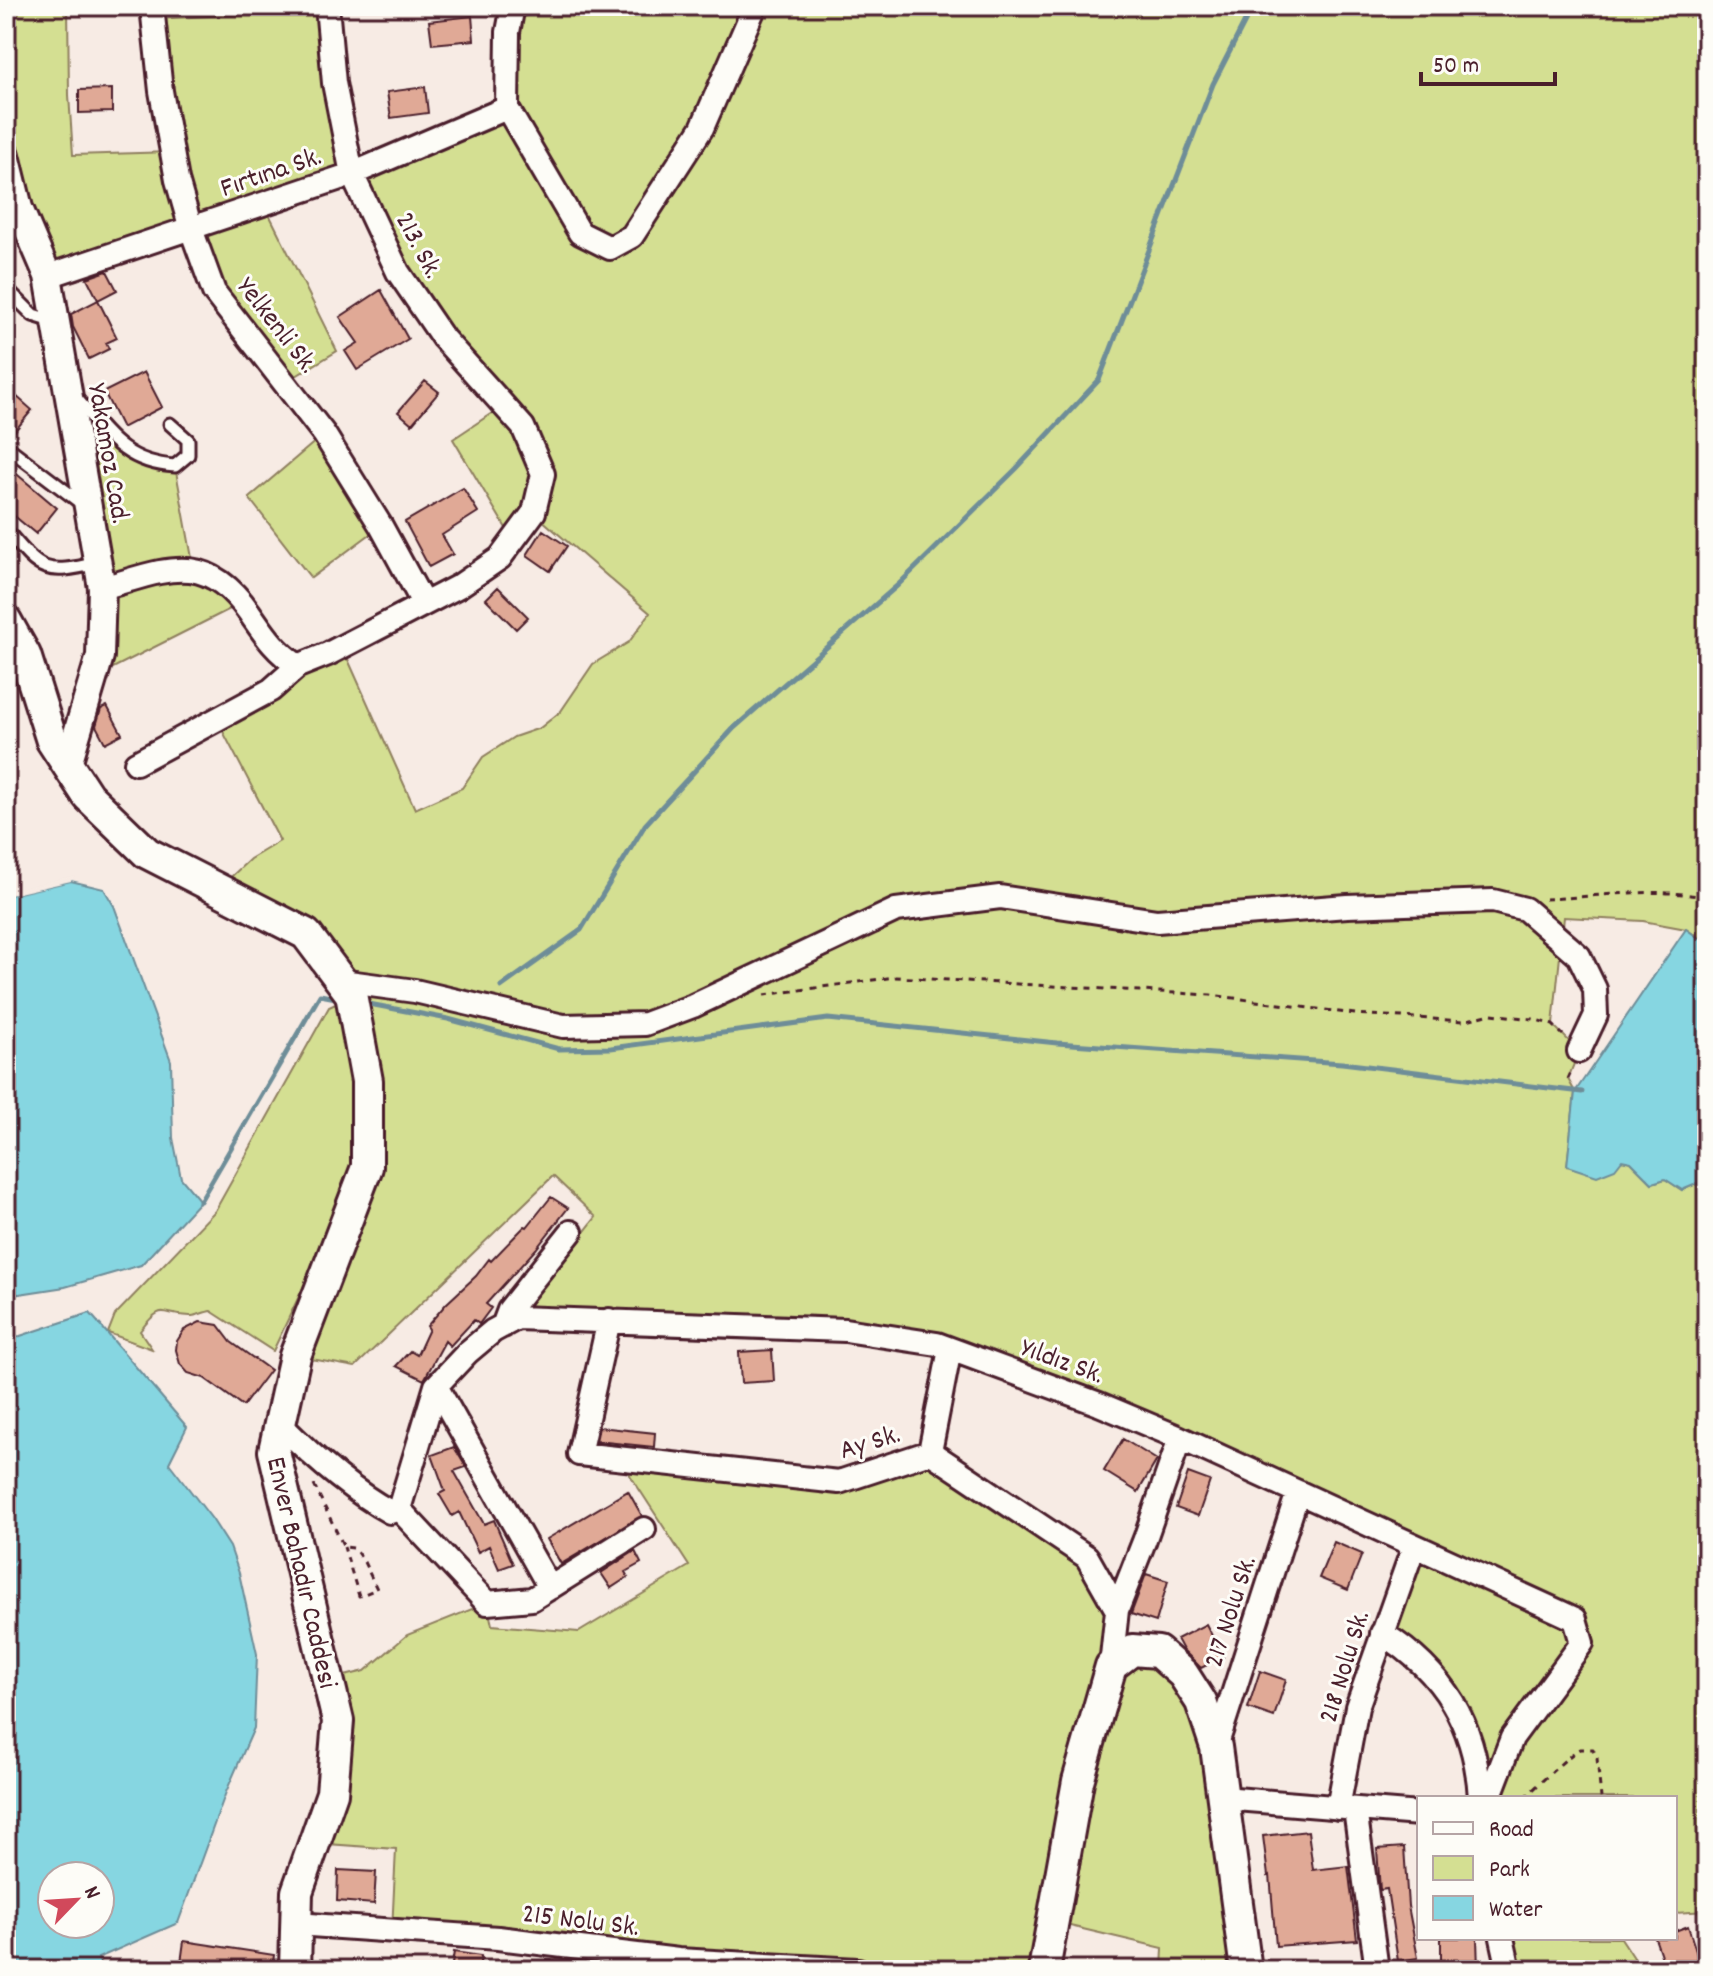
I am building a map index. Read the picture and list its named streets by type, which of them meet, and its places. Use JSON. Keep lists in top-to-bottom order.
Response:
{
  "streets": {
    "main road": ["Enver Bahadır Caddesi"],
    "street": [
      "Fırtına Sk.",
      "213. Sk.",
      "Yelkenli Sk.",
      "Yakamoz Cad.",
      "Yıldız Sk.",
      "Ay Sk.",
      "217 Nolu Sk.",
      "218 Nolu Sk.",
      "215 Nolu Sk."
    ]
  },
  "crossings": [
    ["Fırtına Sk.", "213. Sk."],
    ["Fırtına Sk.", "Yelkenli Sk."],
    ["Fırtına Sk.", "Yakamoz Cad."],
    ["213. Sk.", "Yelkenli Sk."],
    ["Yakamoz Cad.", "Enver Bahadır Caddesi"],
    ["Yıldız Sk.", "Ay Sk."],
    ["Yıldız Sk.", "217 Nolu Sk."],
    ["Yıldız Sk.", "218 Nolu Sk."],
    ["Enver Bahadır Caddesi", "215 Nolu Sk."]
  ],
  "legend": ["Road", "Park", "Water"],
  "scale_bar": "50 m",
  "north": "top right"
}
